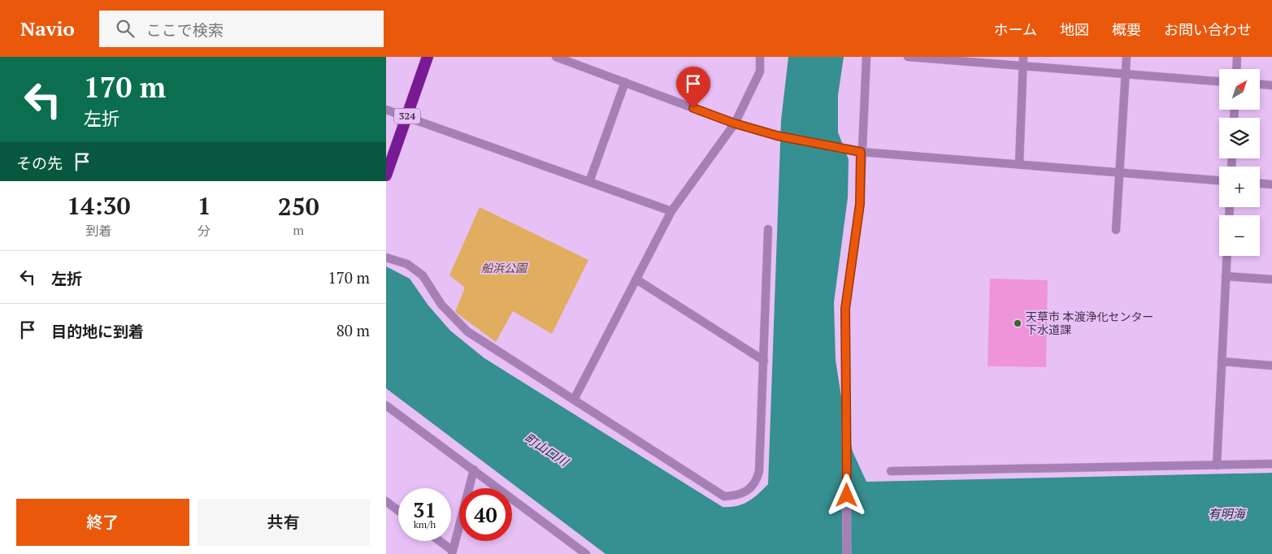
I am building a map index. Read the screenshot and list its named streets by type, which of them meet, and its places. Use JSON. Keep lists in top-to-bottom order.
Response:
{
  "streets": {
    "highway": ["324"]
  },
  "water": ["町山口川", "有明海"],
  "parks": ["船浜公園"],
  "places": ["天草市 本渡浄化センター 下水道課"],
  "north": "top right",
  "page": {
    "header": "Navio",
    "search": "ここで検索",
    "nav": [
      "ホーム",
      "地図",
      "概要",
      "お問い合わせ"
    ],
    "turn": ["170 m", "左折"],
    "map_buttons": ["+", "−"],
    "then": "その先",
    "eta": [
      "14:30",
      "到着",
      "1",
      "分",
      "250",
      "m"
    ],
    "list": [
      {
        "name": "左折",
        "value": "170 m"
      },
      {
        "name": "目的地に到着",
        "value": "80 m"
      }
    ],
    "speed": "31 km/h",
    "limit": "40",
    "buttons": ["終了", "共有"]
  }
}
